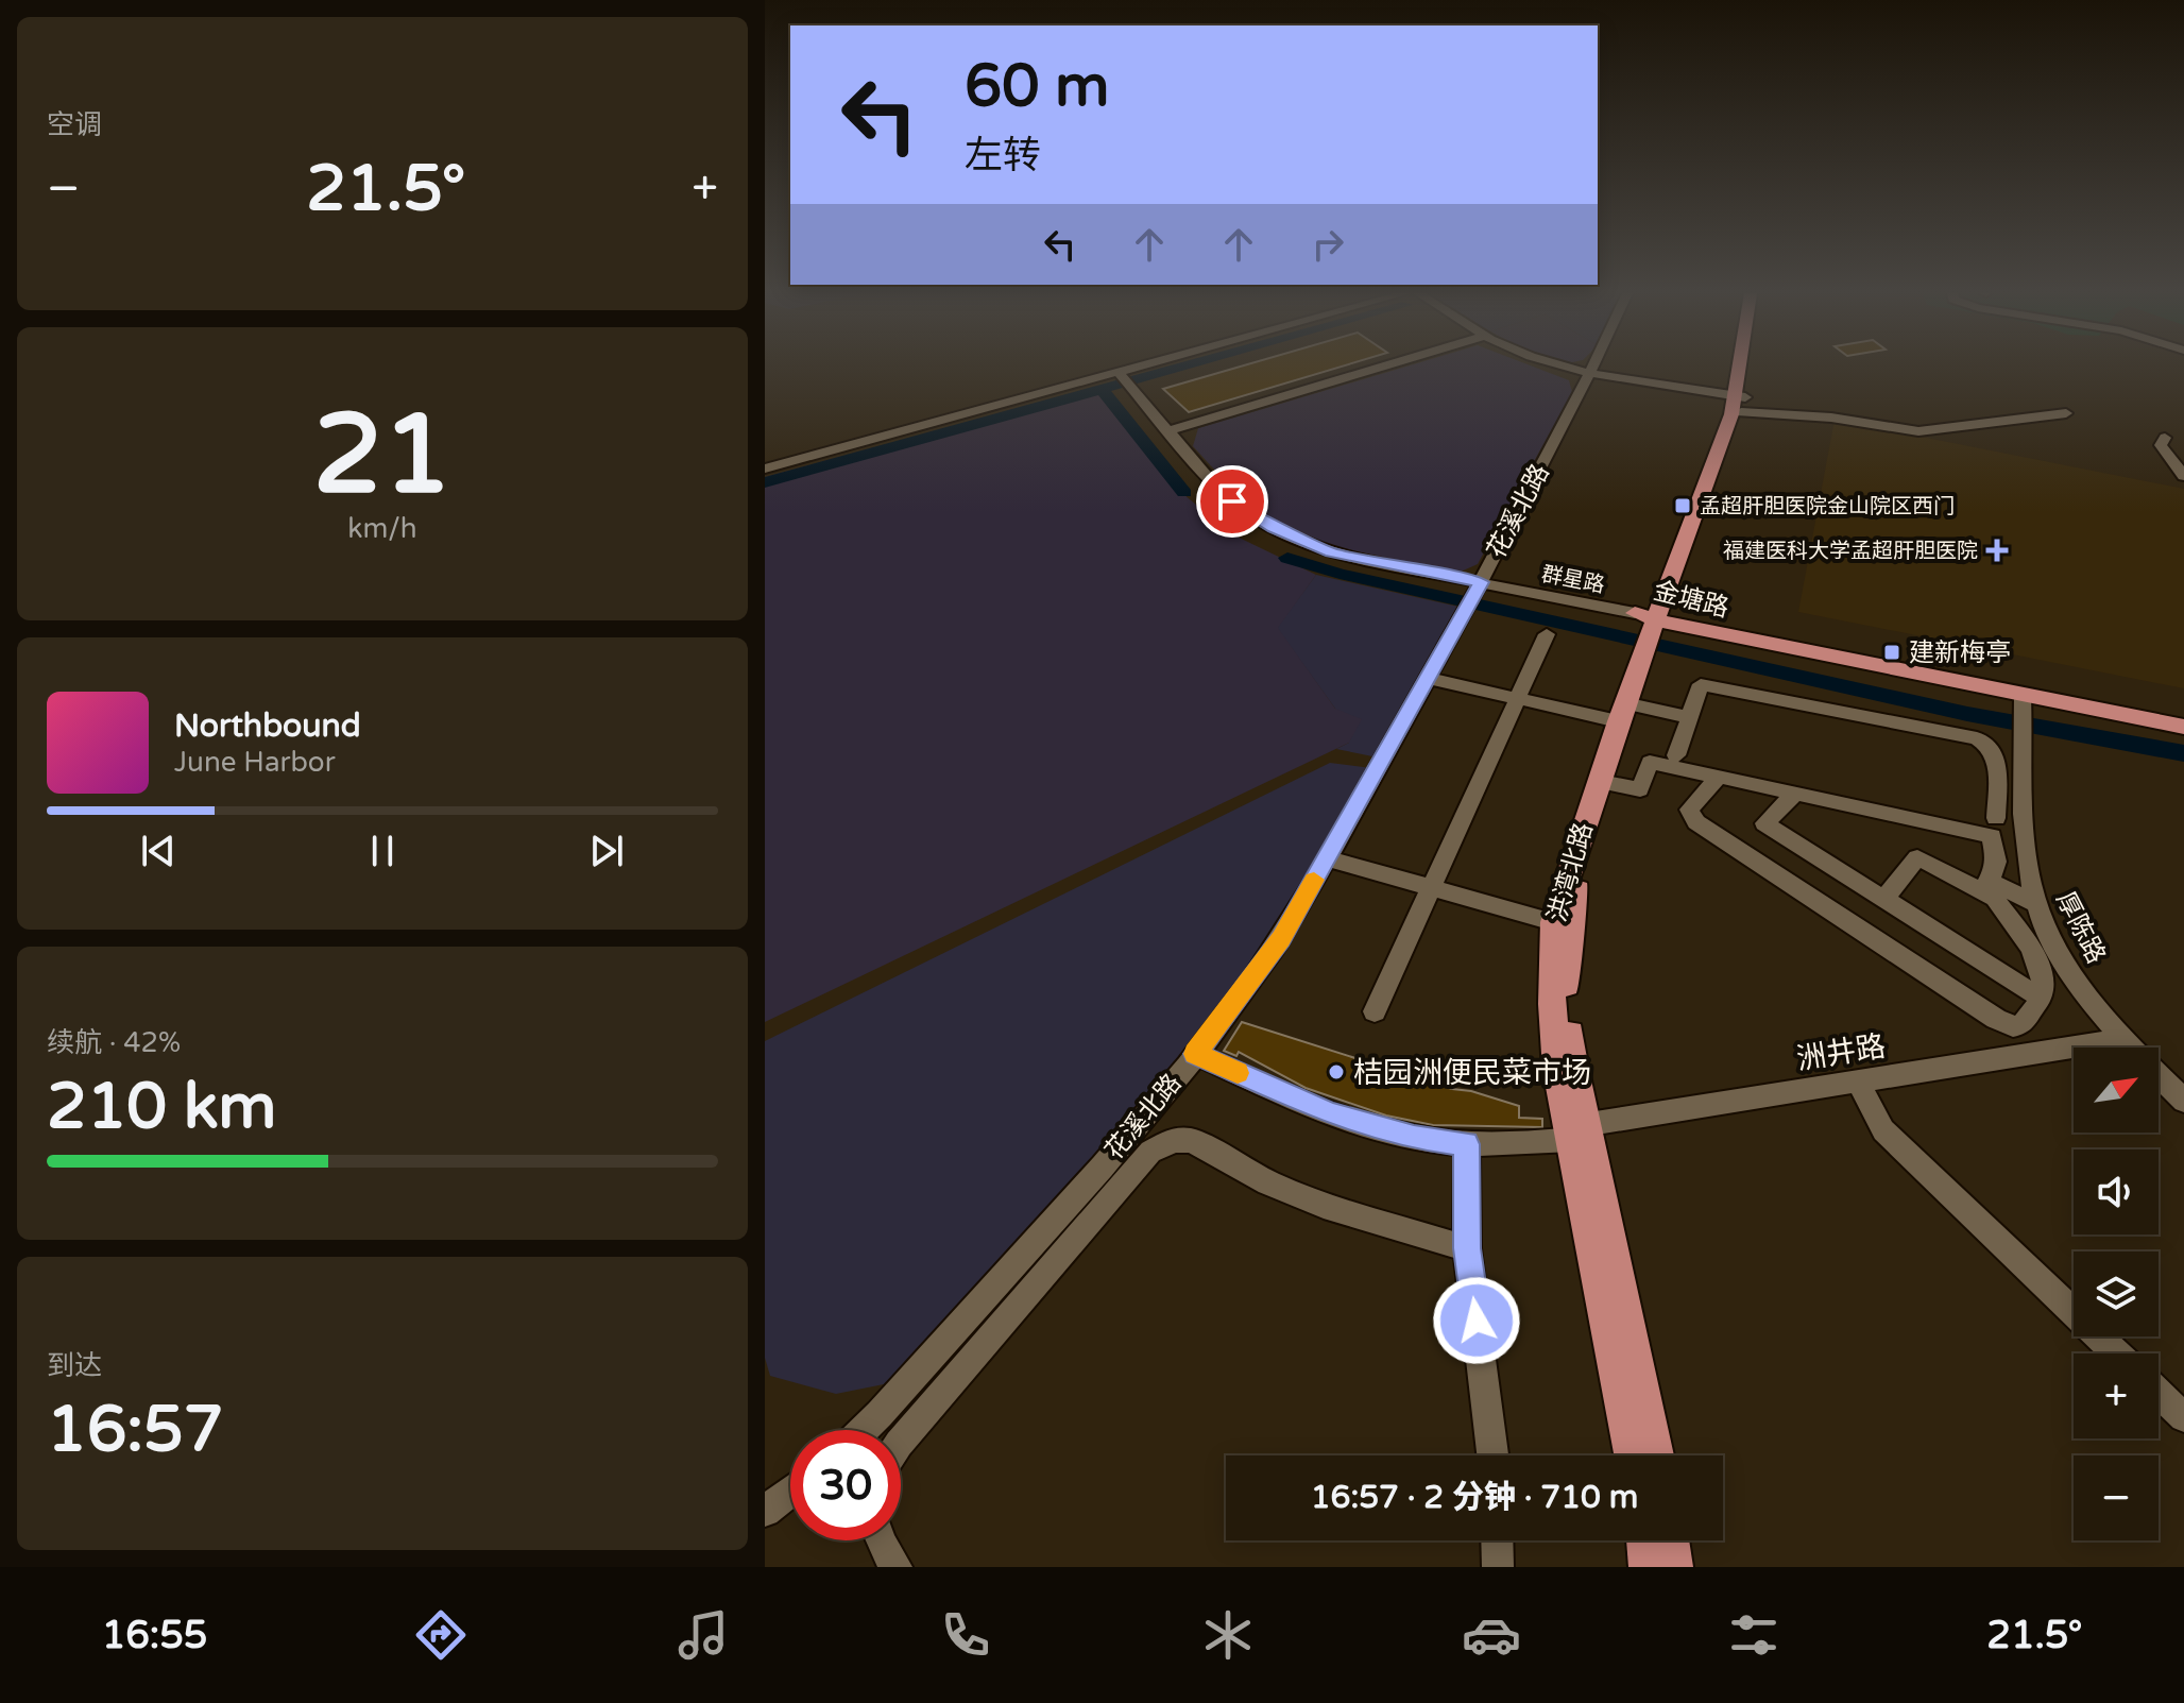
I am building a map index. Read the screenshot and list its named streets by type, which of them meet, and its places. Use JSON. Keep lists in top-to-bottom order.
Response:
{
  "streets": {
    "main road": ["金塘路", "洪湾北路"],
    "street": [
      "花溪北路",
      "群星路",
      "厚陈路",
      "洲井路"
    ]
  },
  "crossings": [
    ["花溪北路", "群星路"],
    ["花溪北路", "洲井路"],
    ["群星路", "金塘路"],
    ["金塘路", "洪湾北路"],
    ["金塘路", "厚陈路"],
    ["洪湾北路", "洲井路"],
    ["厚陈路", "洲井路"]
  ],
  "places": {
    "transit": ["孟超肝胆医院金山院区西门", "建新梅亭"],
    "health": ["福建医科大学孟超肝胆医院"],
    "other": ["桔园洲便民菜市场"]
  },
  "north": "top right",
  "page": {
    "tile": [
      "空调",
      ["21", "km/h"],
      ["续航 · 42%", "210 km"],
      ["到达", "16:57"]
    ],
    "turn": ["60 m", "左转"],
    "heat": ["−", "21.5°", "+"],
    "song": ["Northbound", "June Harbor"],
    "map_buttons": ["+", "−"],
    "limit": "30",
    "trip": "16:57 · 2 分钟 · 710 m",
    "tabs": ["16:55", "21.5°"]
  }
}
